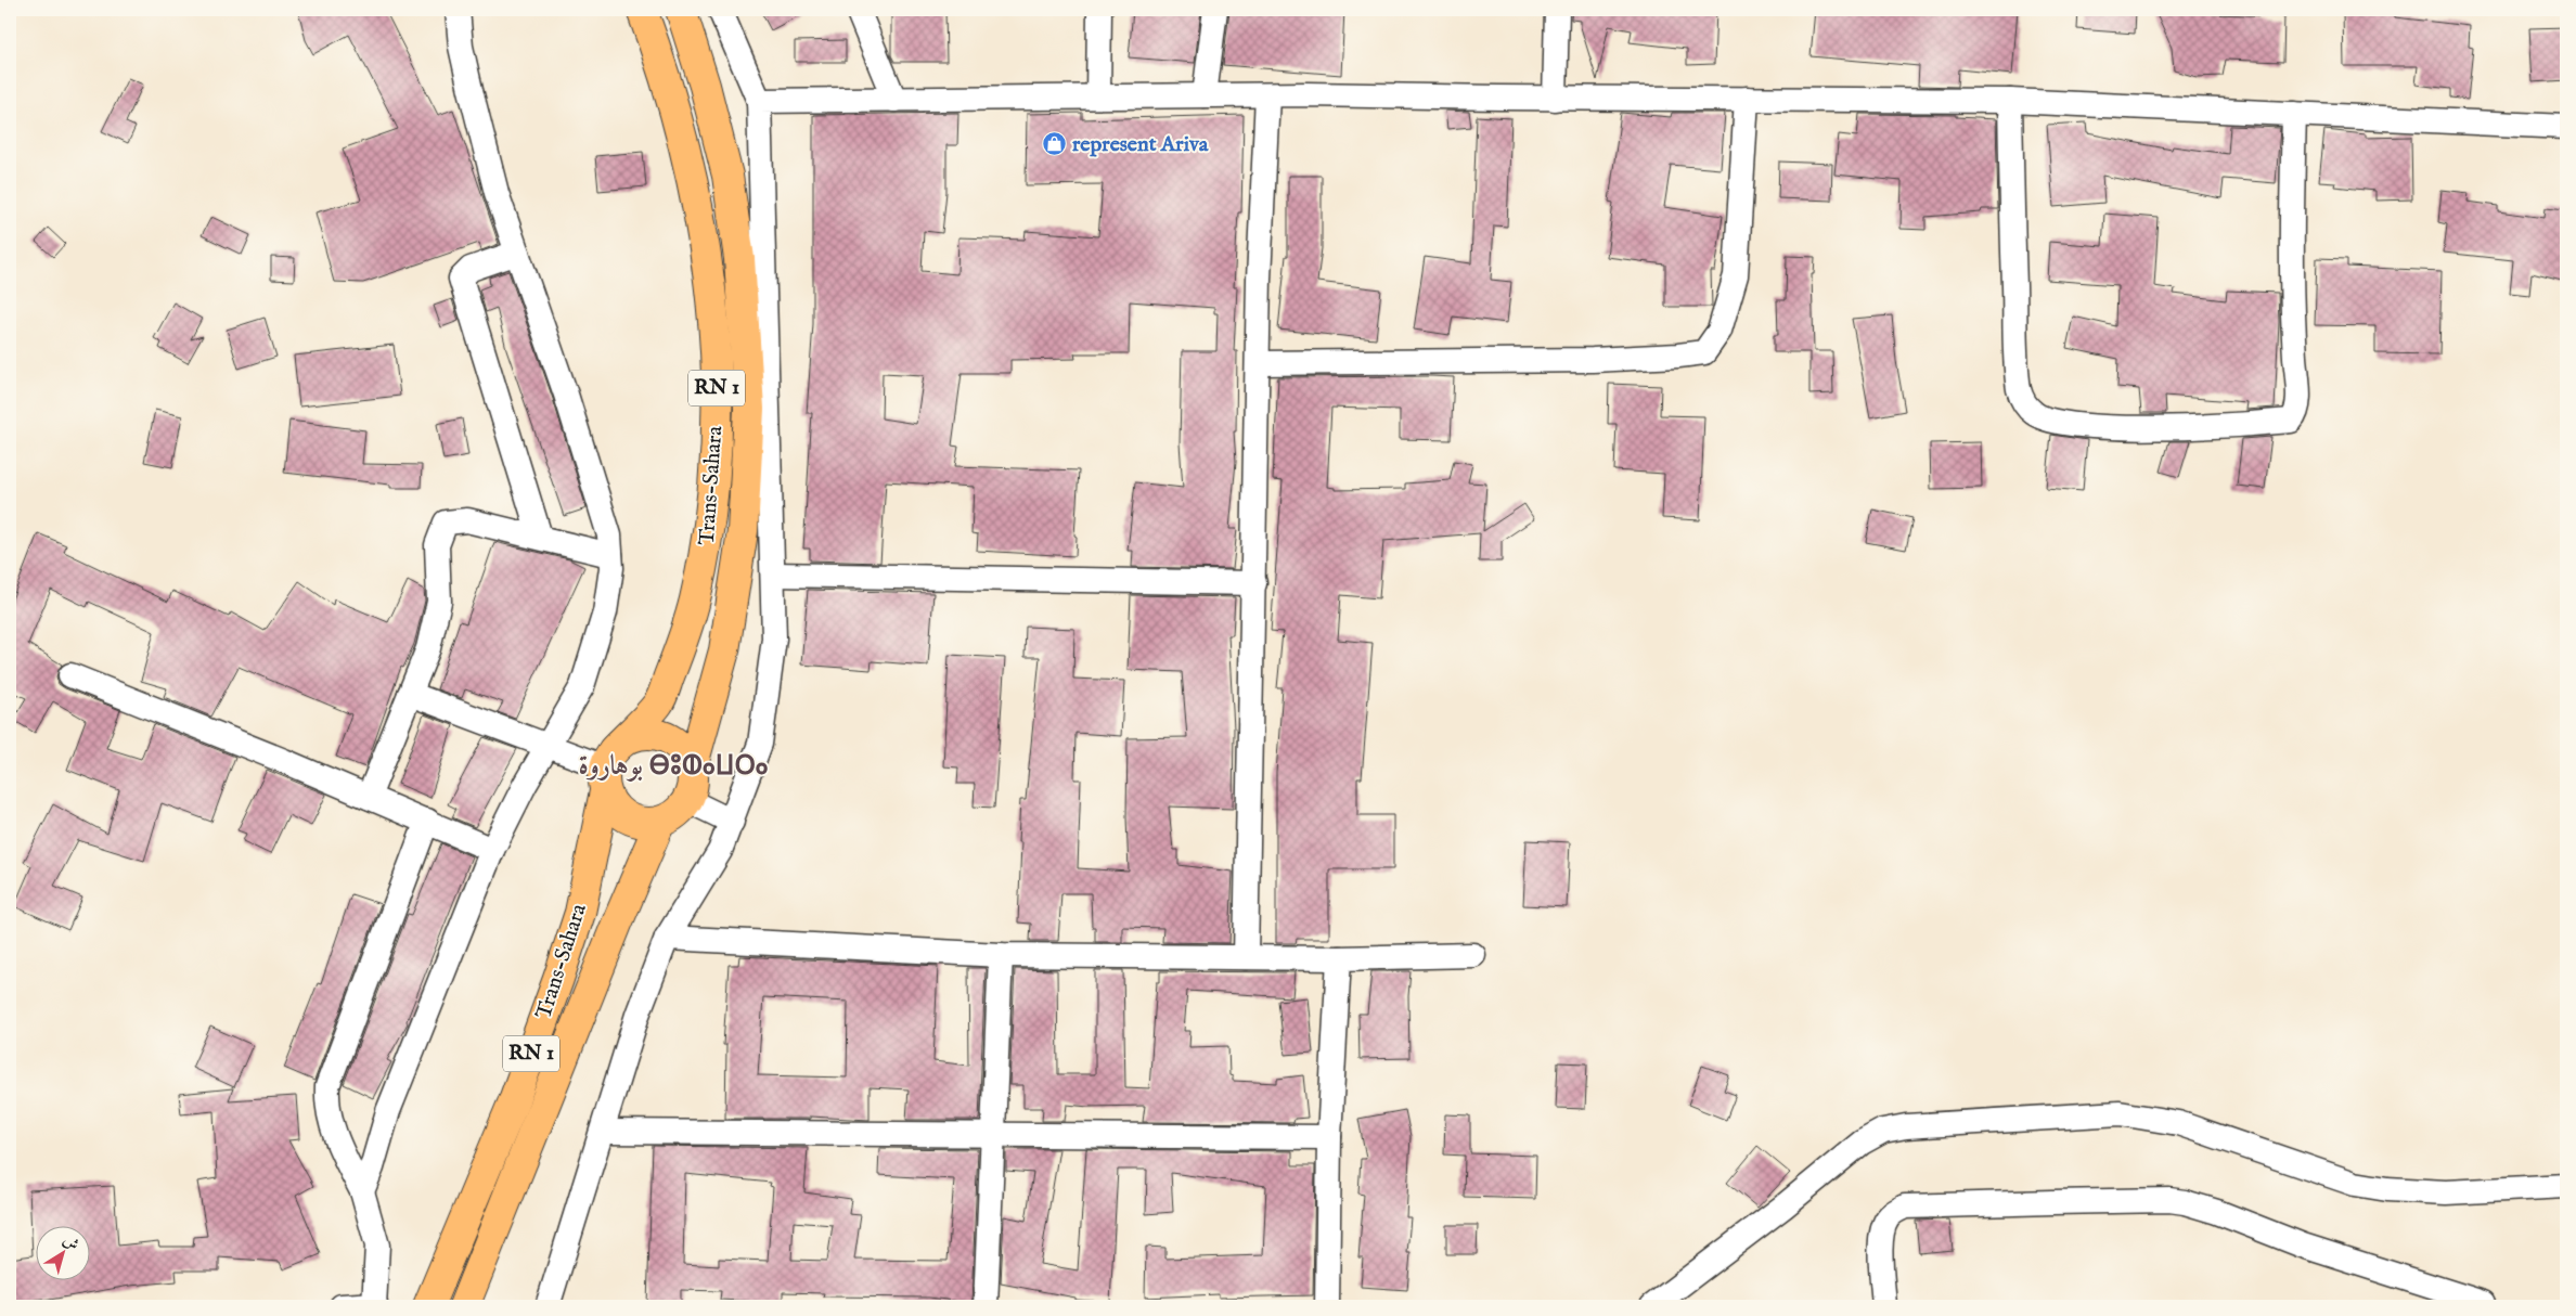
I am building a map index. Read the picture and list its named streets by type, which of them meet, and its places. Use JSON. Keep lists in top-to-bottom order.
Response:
{
  "streets": {
    "highway": ["RN 1", "Trans-Sahara"]
  },
  "districts": ["بوهاروة ⴱⵓⵀⴰⵡⵔⴰ"],
  "places": {
    "shop": ["represent Ariva"]
  },
  "north": "top right"
}
